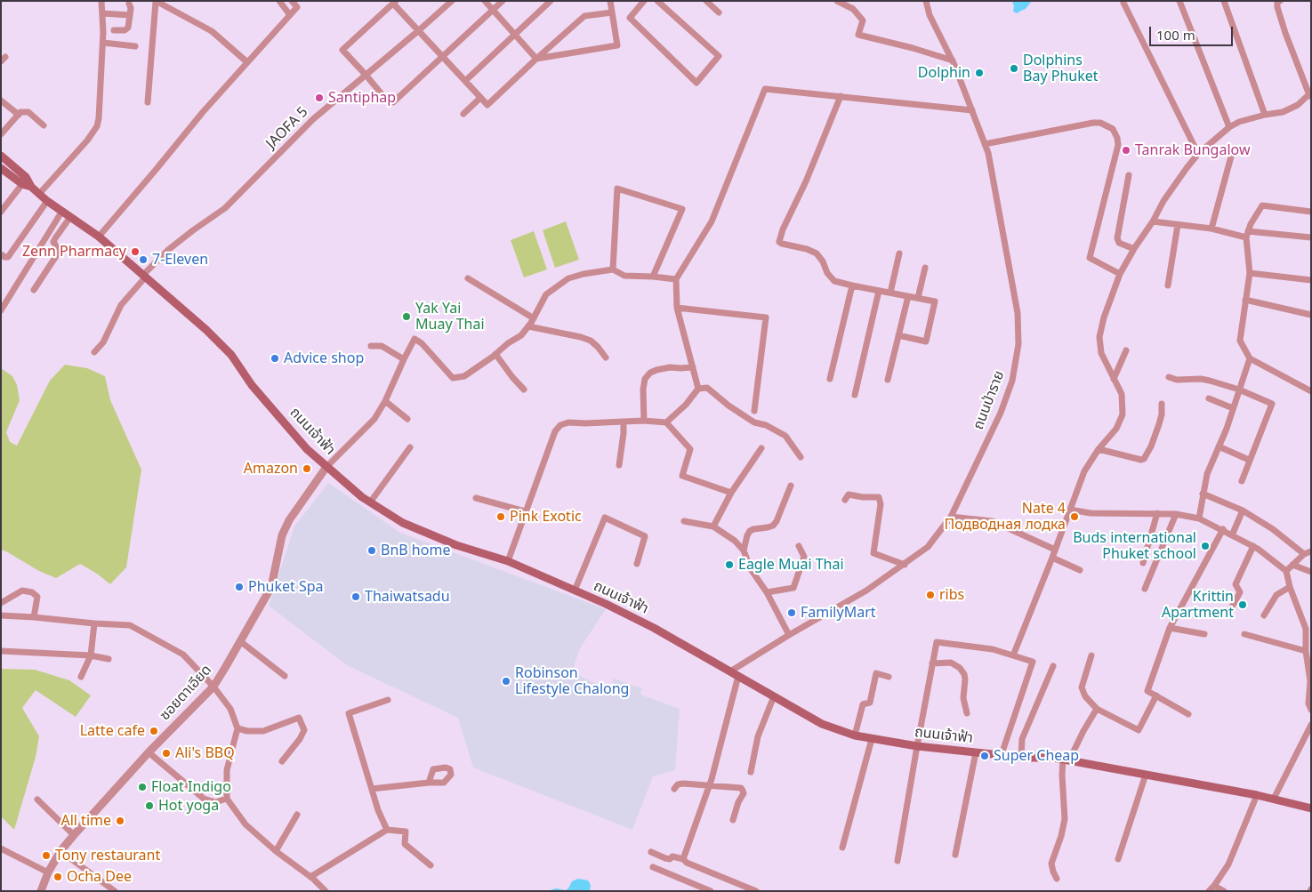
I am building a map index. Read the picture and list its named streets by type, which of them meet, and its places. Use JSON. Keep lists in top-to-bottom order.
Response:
{
  "streets": {
    "main road": ["ถนนเจ้าฟ้า"],
    "street": ["JAOFA 5", "ถนนป่าราย", "ซอยตาเอียด"]
  },
  "crossings": [
    ["JAOFA 5", "ถนนเจ้าฟ้า"],
    ["ถนนป่าราย", "ถนนเจ้าฟ้า"],
    ["ถนนเจ้าฟ้า", "ซอยตาเอียด"]
  ],
  "places": [
    "Dolphins Bay Phuket",
    "Dolphin",
    "Santiphap",
    "Tanrak Bungalow",
    "Zenn Pharmacy",
    "7-Eleven",
    "Yak Yai Muay Thai",
    "Advice shop",
    "Amazon",
    "Pink Exotic",
    "Nate 4 Подводная лодка",
    "Buds international Phuket school",
    "BnB home",
    "Eagle Muai Thai",
    "Phuket Spa",
    "ribs",
    "Thaiwatsadu",
    "Krittin Apartment",
    "FamilyMart",
    "Robinson Lifestyle Chalong",
    "Latte cafe",
    "Ali's BBQ",
    "Super Cheap",
    "Float Indigo",
    "Hot yoga",
    "All time",
    "Tony restaurant",
    "Ocha Dee"
  ],
  "scale_bar": "100 m"
}
